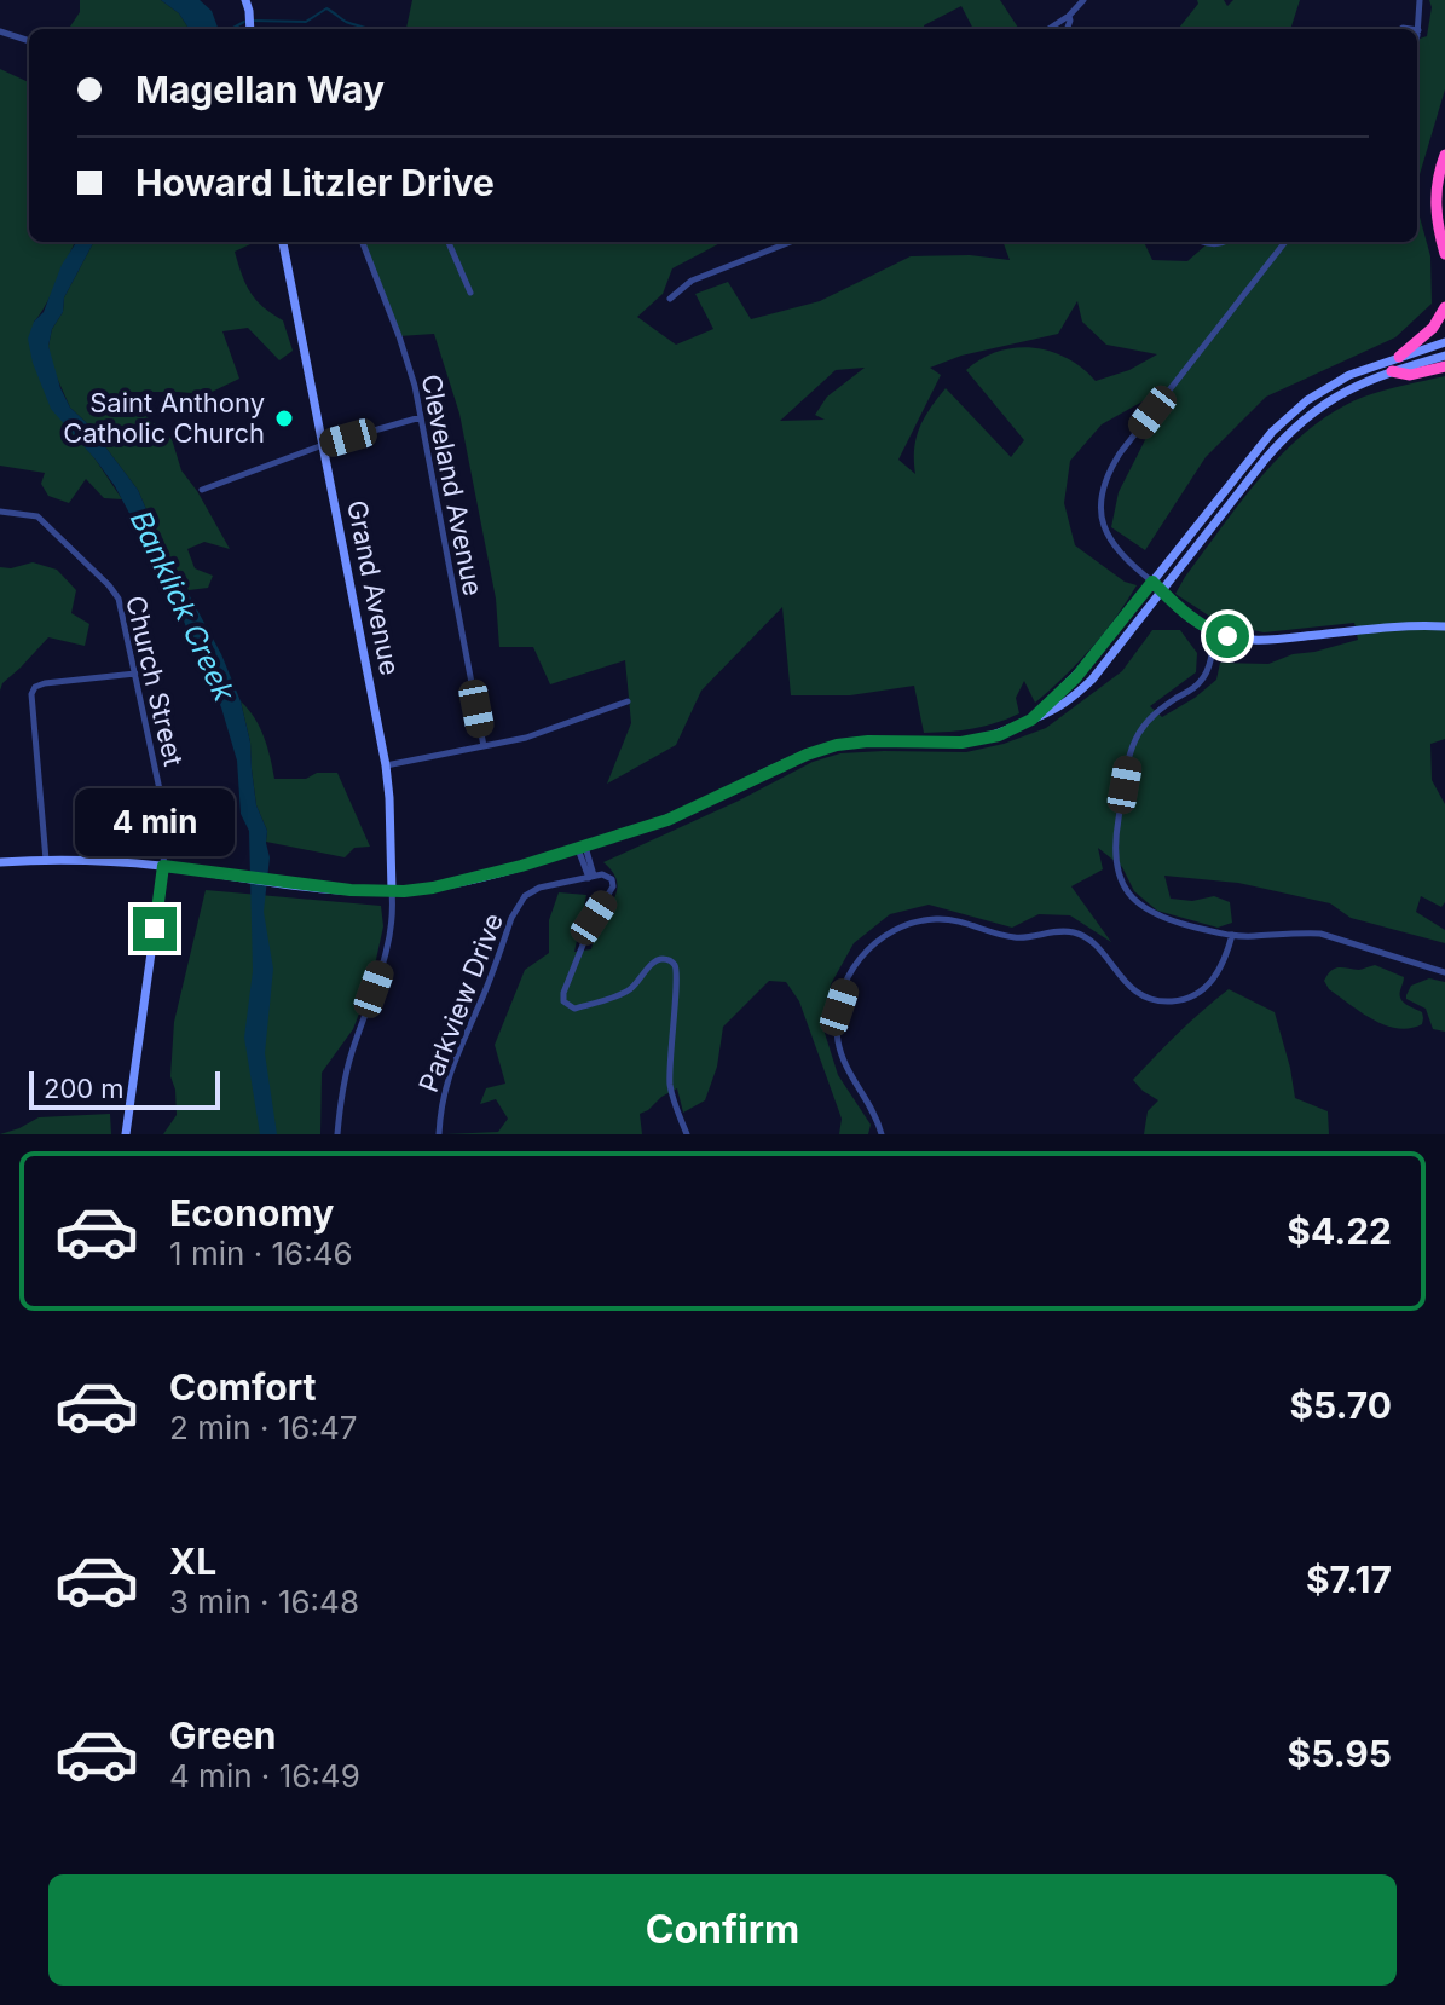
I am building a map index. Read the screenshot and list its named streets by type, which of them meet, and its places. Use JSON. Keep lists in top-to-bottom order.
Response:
{
  "streets": {
    "main road": ["Grand Avenue"],
    "street": ["Cleveland Avenue", "Church Street", "Parkview Drive"]
  },
  "water": ["Banklick Creek"],
  "places": ["Saint Anthony Catholic Church"],
  "scale_bar": "200 m",
  "page": {
    "banner": ["Magellan Way", "Howard Litzler Drive"],
    "bubble": "4 min",
    "scale": "200 m",
    "list": [
      {
        "name": "Economy",
        "note": "1 min · 16:46",
        "value": "$4.22"
      },
      {
        "name": "Comfort",
        "note": "2 min · 16:47",
        "value": "$5.70"
      },
      {
        "name": "XL",
        "note": "3 min · 16:48",
        "value": "$7.17"
      },
      {
        "name": "Green",
        "note": "4 min · 16:49",
        "value": "$5.95"
      }
    ],
    "buttons": "Confirm"
  }
}
